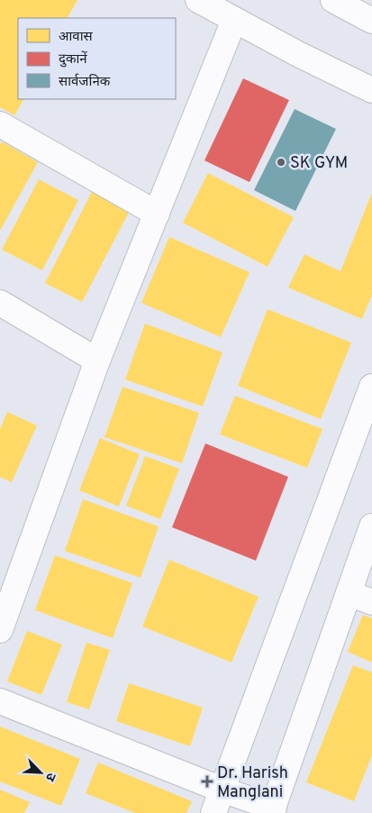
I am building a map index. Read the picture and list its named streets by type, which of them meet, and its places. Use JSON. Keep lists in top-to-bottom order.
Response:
{
  "places": {
    "other": ["SK GYM"],
    "health": ["Dr. Harish Manglani"]
  },
  "legend": ["आवास", "दुकानें", "सार्वजनिक"],
  "north": "bottom right"
}
